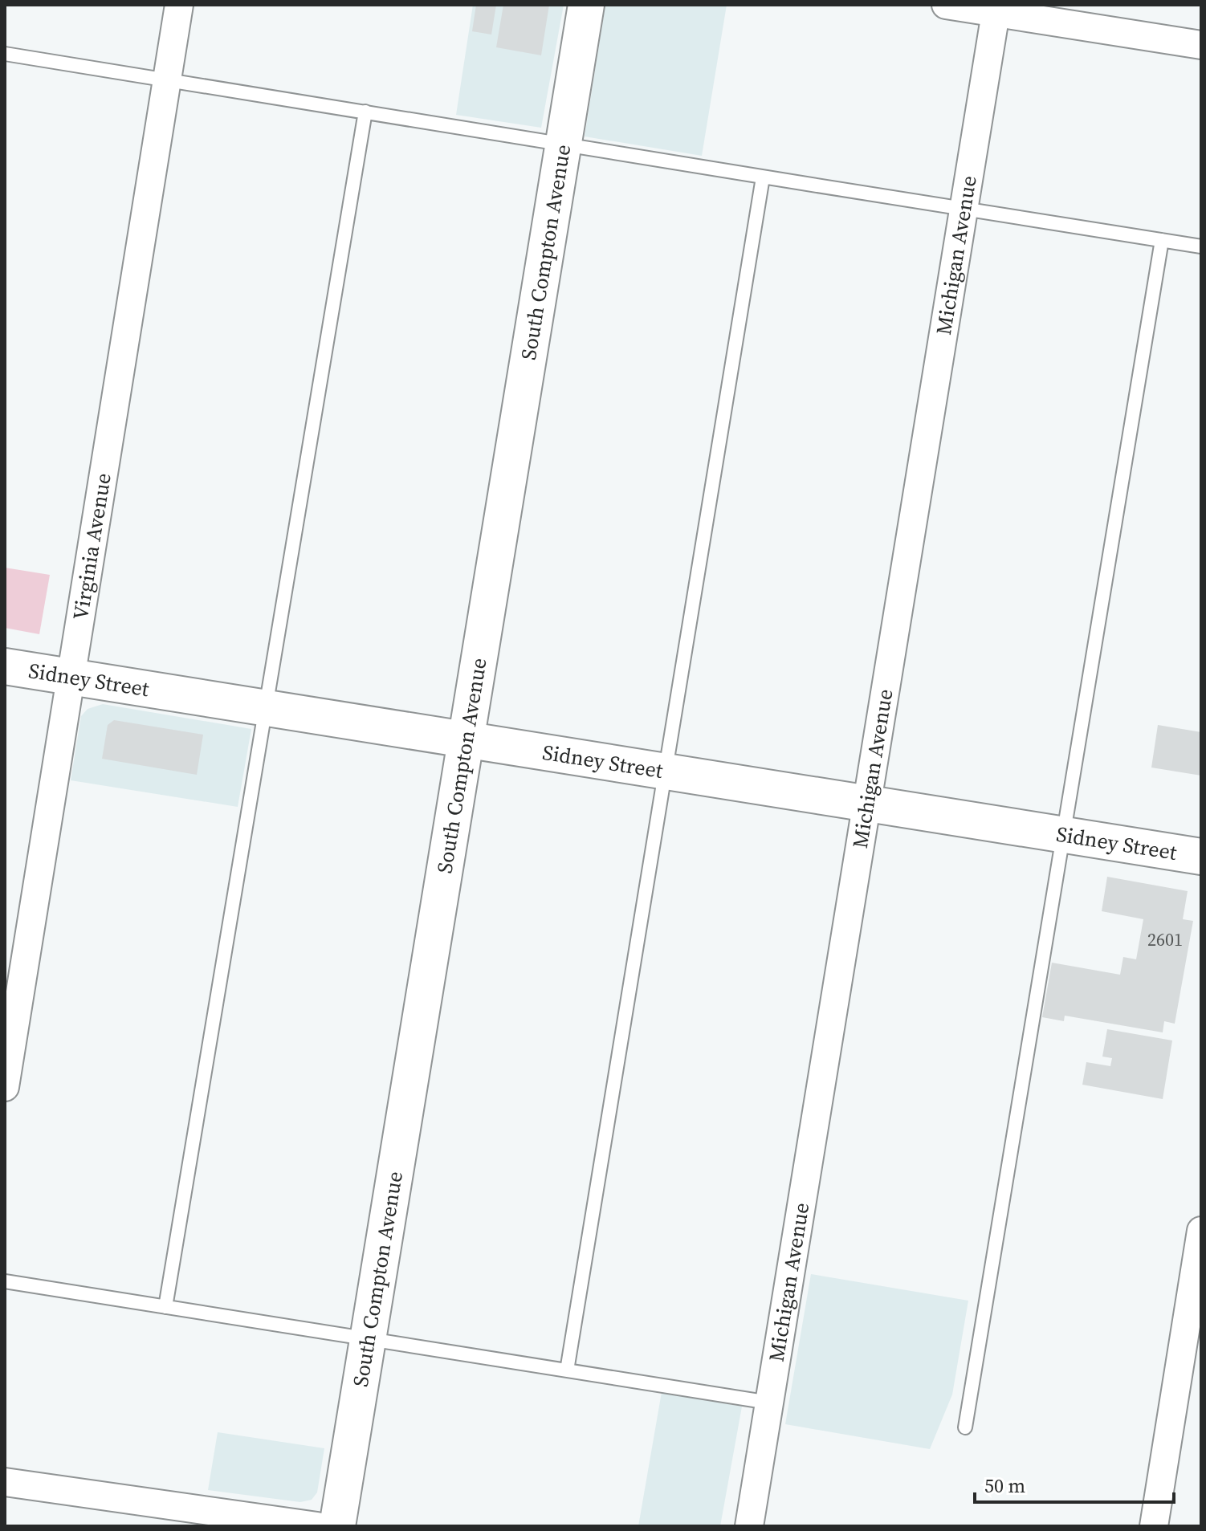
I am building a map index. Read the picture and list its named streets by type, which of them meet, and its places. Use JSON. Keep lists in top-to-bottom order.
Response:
{
  "streets": {
    "main road": ["South Compton Avenue", "Sidney Street"],
    "street": ["Michigan Avenue", "Virginia Avenue"]
  },
  "crossings": [
    ["South Compton Avenue", "Sidney Street"],
    ["Michigan Avenue", "Sidney Street"],
    ["Virginia Avenue", "Sidney Street"]
  ],
  "house_numbers": ["2601"],
  "scale_bar": "50 m"
}
